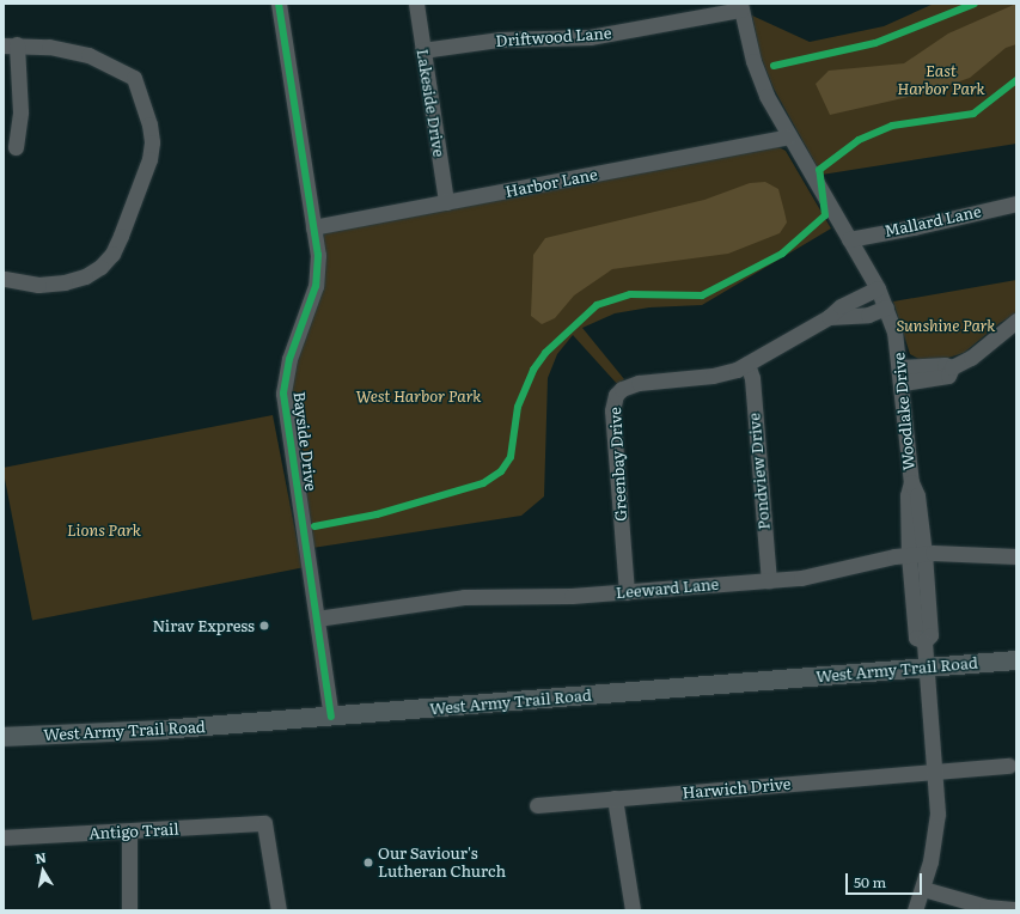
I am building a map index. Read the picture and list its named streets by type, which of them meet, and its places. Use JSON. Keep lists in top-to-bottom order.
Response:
{
  "streets": {
    "main road": ["West Army Trail Road"],
    "street": [
      "Driftwood Lane",
      "Lakeside Drive",
      "Harbor Lane",
      "Mallard Lane",
      "Woodlake Drive",
      "Bayside Drive",
      "Greenbay Drive",
      "Pondview Drive",
      "Leeward Lane",
      "Harwich Drive",
      "Antigo Trail"
    ]
  },
  "crossings": [
    ["Driftwood Lane", "Lakeside Drive"],
    ["Driftwood Lane", "Woodlake Drive"],
    ["Lakeside Drive", "Harbor Lane"],
    ["Harbor Lane", "Woodlake Drive"],
    ["Harbor Lane", "Bayside Drive"],
    ["Mallard Lane", "Woodlake Drive"],
    ["Woodlake Drive", "Greenbay Drive"],
    ["Woodlake Drive", "Leeward Lane"],
    ["Woodlake Drive", "West Army Trail Road"],
    ["Woodlake Drive", "Harwich Drive"],
    ["Bayside Drive", "Leeward Lane"],
    ["Bayside Drive", "West Army Trail Road"],
    ["Greenbay Drive", "Pondview Drive"],
    ["Greenbay Drive", "Leeward Lane"],
    ["Pondview Drive", "Leeward Lane"]
  ],
  "parks": [
    "East Harbor Park",
    "Sunshine Park",
    "West Harbor Park",
    "Lions Park"
  ],
  "places": ["Nirav Express", "Our Saviour's Lutheran Church"],
  "scale_bar": "50 m",
  "north": "top"
}
